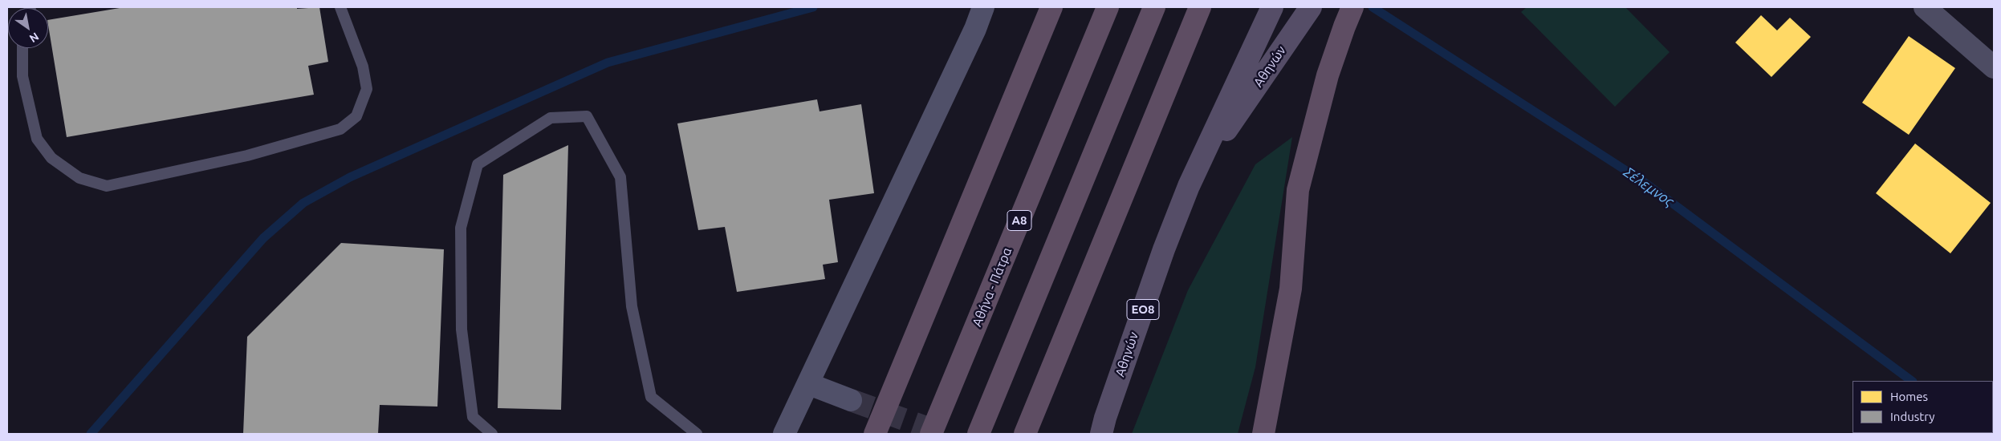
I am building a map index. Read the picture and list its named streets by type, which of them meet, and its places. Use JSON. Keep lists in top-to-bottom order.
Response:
{
  "streets": {
    "highway": ["Α8", "Αθήνα - Πάτρα"],
    "main road": ["Αθηνών", "ΕΟ8"]
  },
  "water": ["Σέλεμνος"],
  "legend": ["Homes", "Industry"],
  "north": "bottom right"
}
